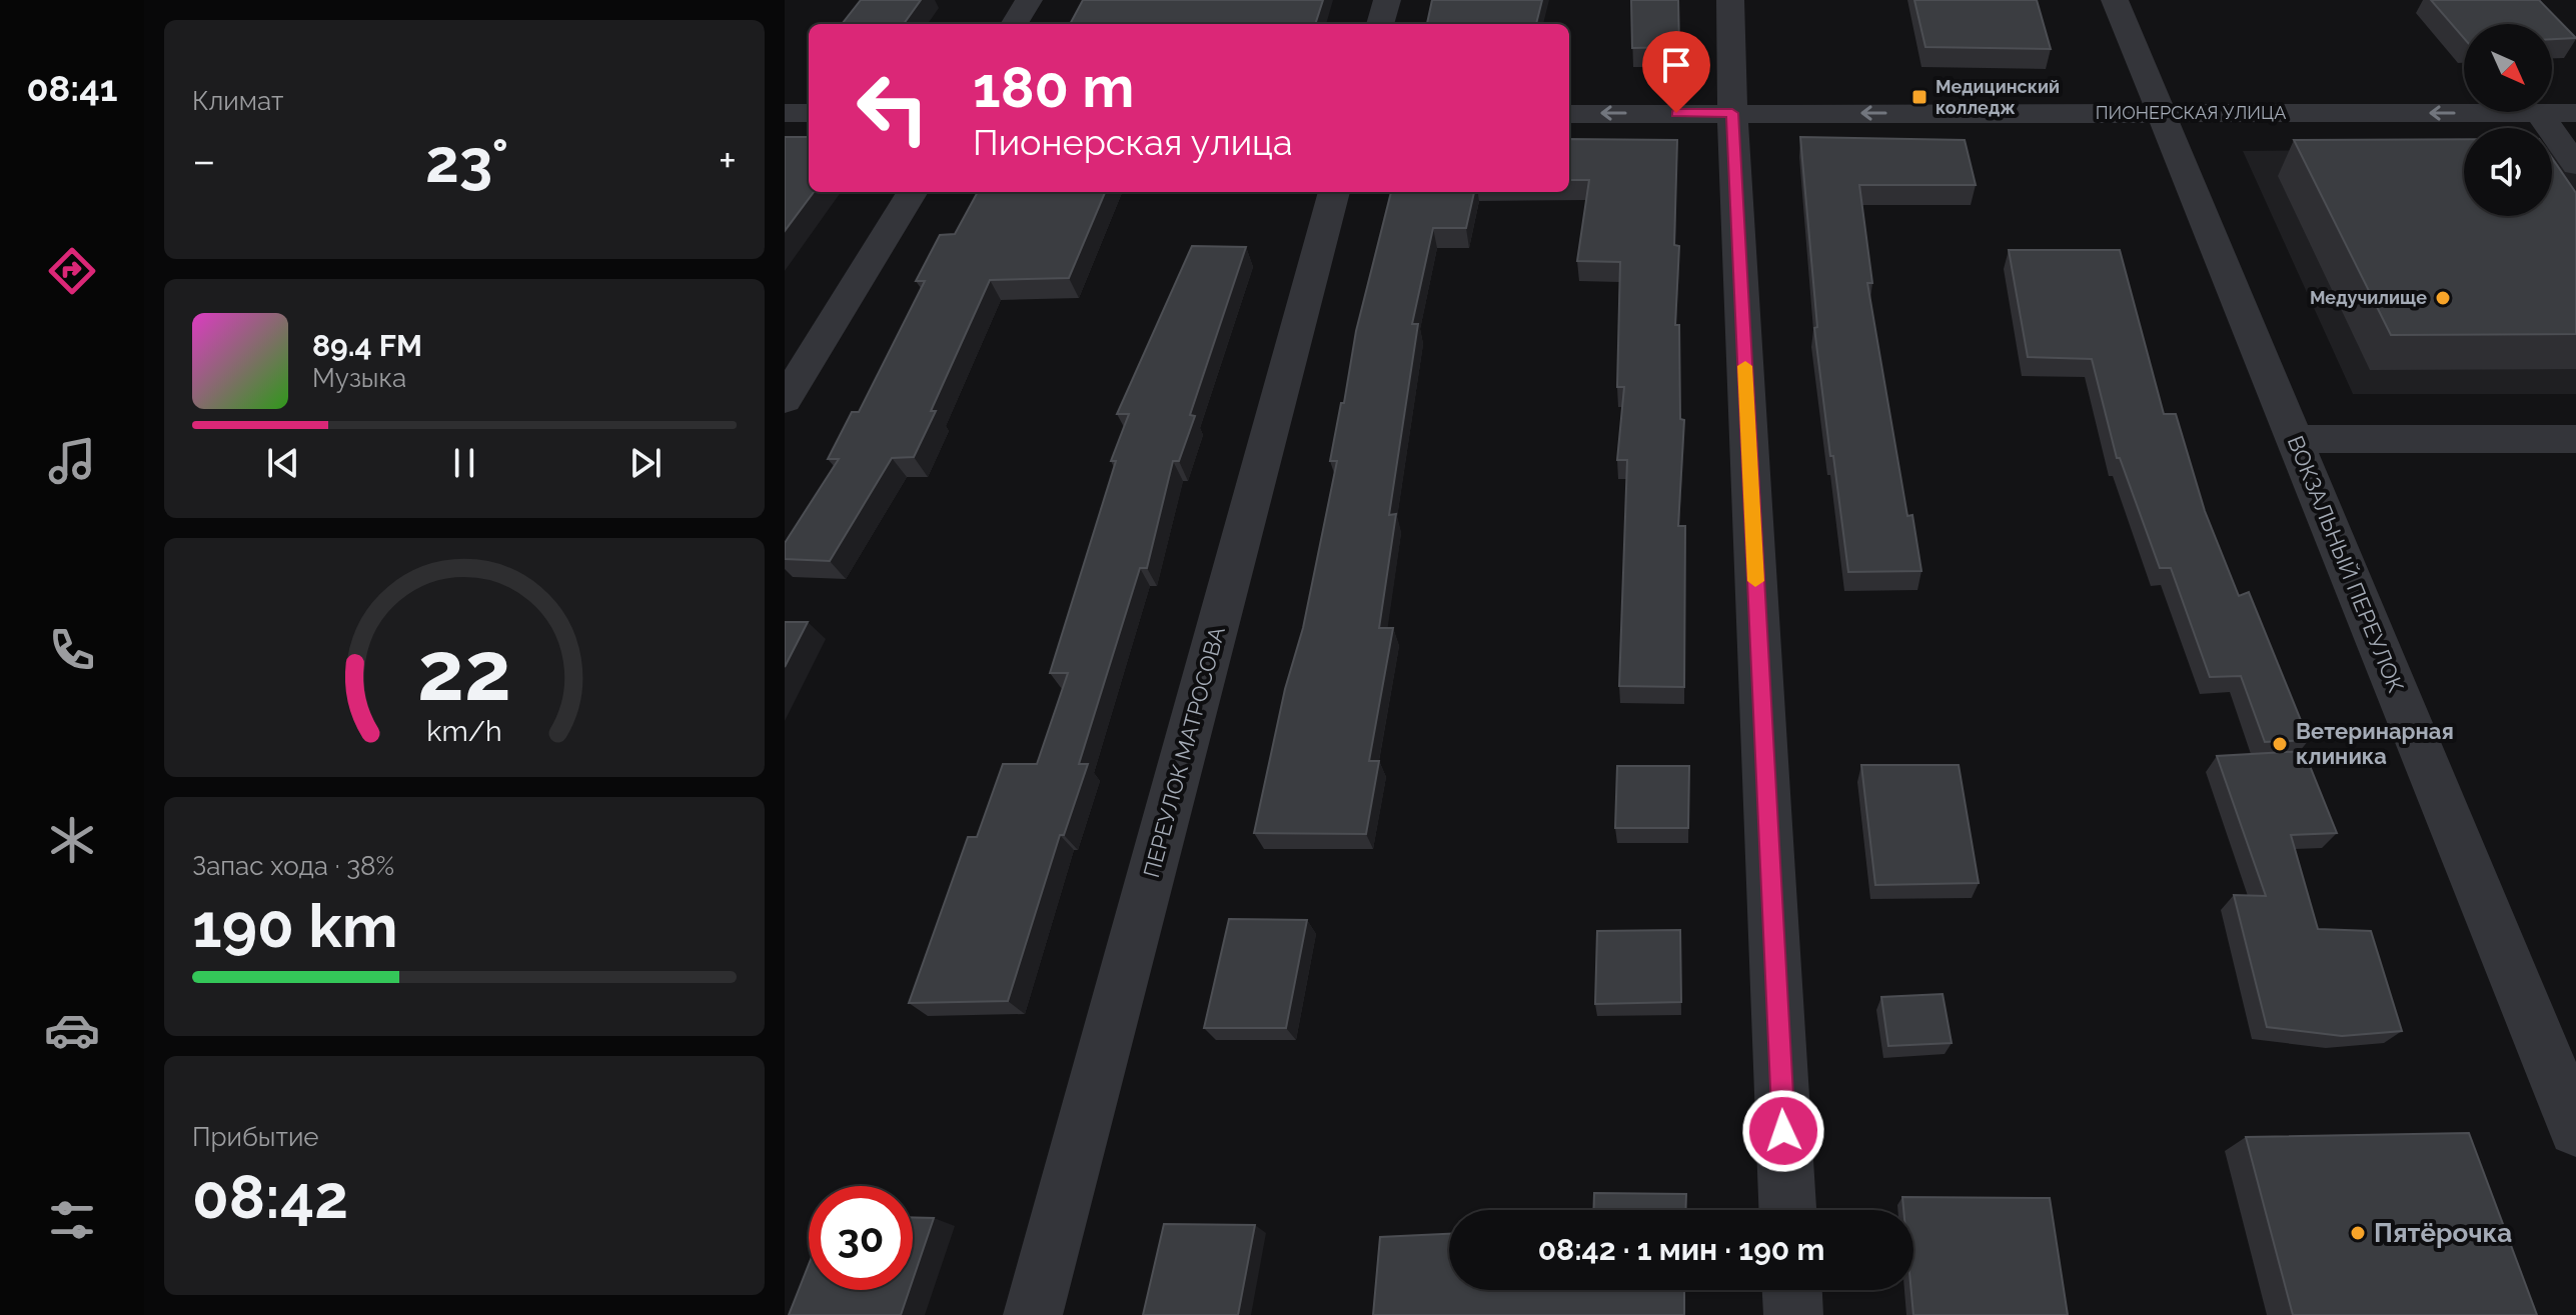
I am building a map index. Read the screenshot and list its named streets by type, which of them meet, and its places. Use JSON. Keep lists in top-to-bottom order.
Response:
{
  "streets": {
    "street": ["ПИОНЕРСКАЯ УЛИЦА", "ВОКЗАЛЬНЫЙ ПЕРЕУЛОК", "ПЕРЕУЛОК МАТРОСОВА"]
  },
  "crossings": [
    ["ПИОНЕРСКАЯ УЛИЦА", "ВОКЗАЛЬНЫЙ ПЕРЕУЛОК"]
  ],
  "one_way": ["ПИОНЕРСКАЯ УЛИЦА"],
  "places": {
    "transit": ["Медицинский колледж"],
    "other": ["Медучилище", "Ветеринарная клиника", "Пятёрочка"]
  },
  "north": "bottom right",
  "page": {
    "tabs": "08:41",
    "tile": [
      "Климат",
      ["Запас хода · 38%", "190 km"],
      ["Прибытие", "08:42"]
    ],
    "turn": ["180 m", "Пионерская улица"],
    "heat": ["−", "23°", "+"],
    "song": ["89.4 FM", "Музыка"],
    "limit": "30",
    "trip": "08:42 · 1 мин · 190 m",
    "gauge": ["22", "km/h"]
  }
}
